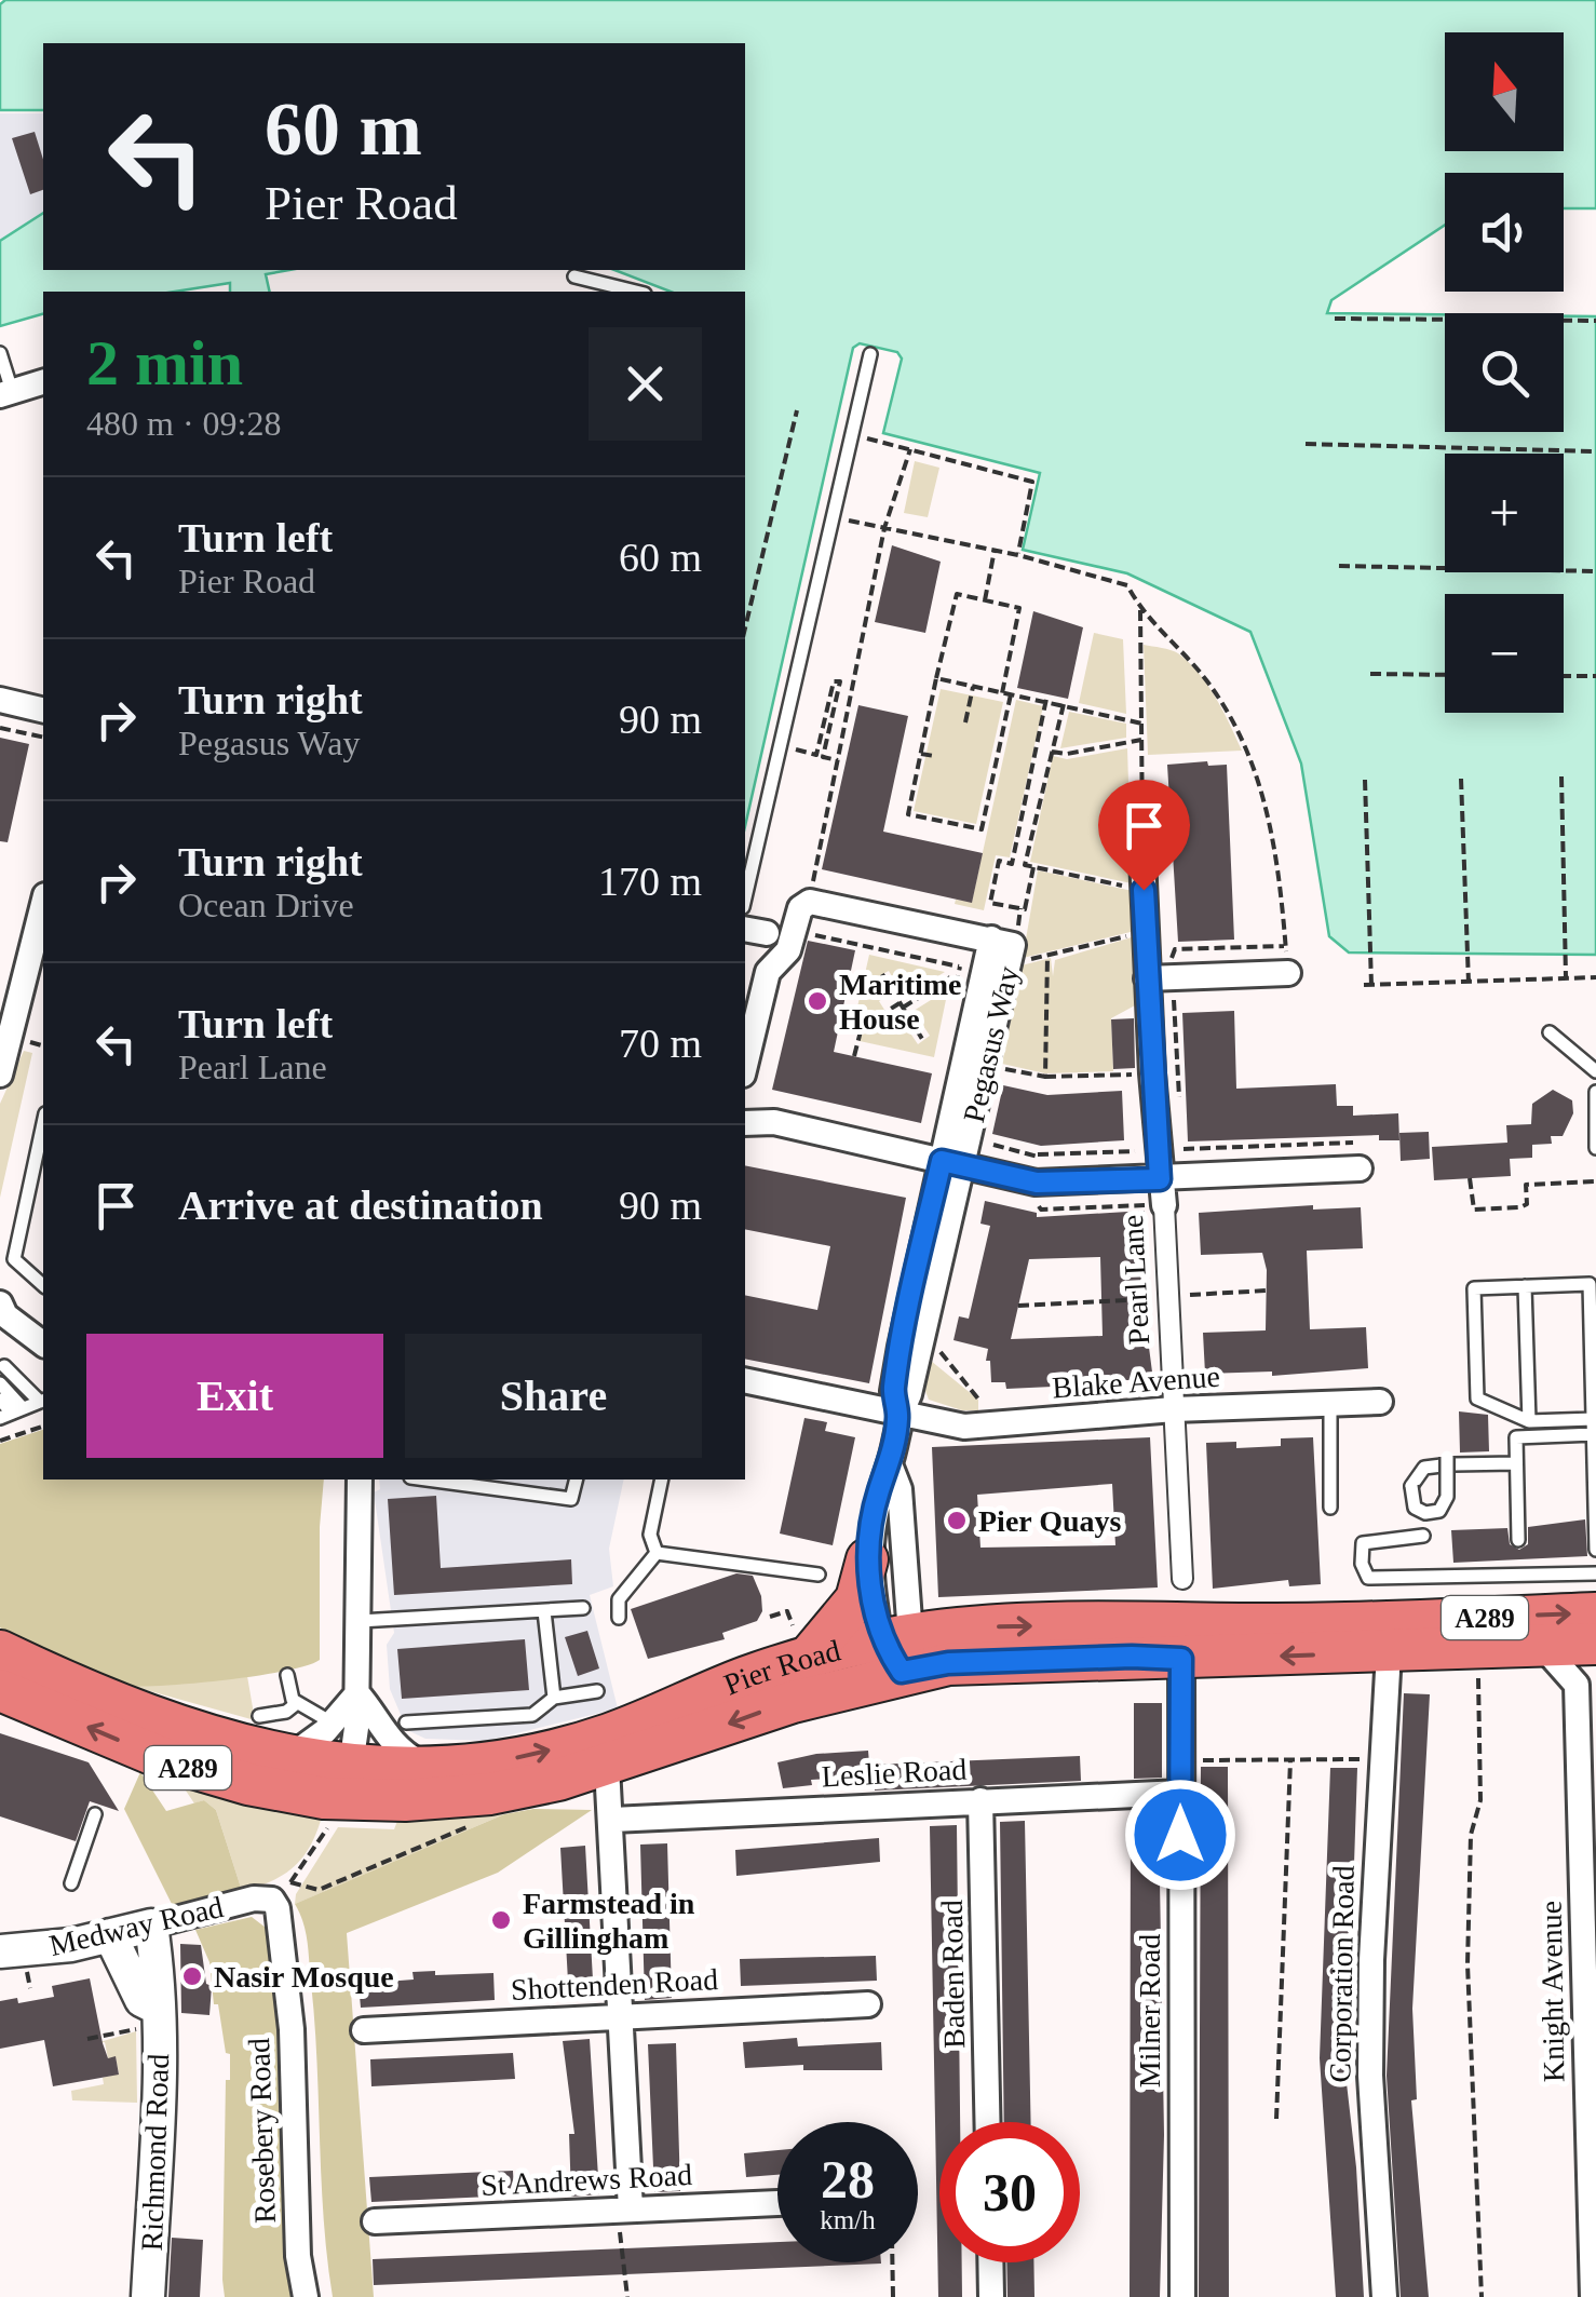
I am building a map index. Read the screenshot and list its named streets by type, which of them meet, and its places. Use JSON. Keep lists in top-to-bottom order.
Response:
{
  "streets": {
    "main road": ["A289", "Pier Road"],
    "street": [
      "Pegasus Way",
      "Pearl Lane",
      "Blake Avenue",
      "Leslie Road",
      "Medway Road",
      "Baden Road",
      "Corporation Road",
      "Shottenden Road",
      "Knight Avenue",
      "Milner Road",
      "Rosebery Road",
      "Richmond Road",
      "St Andrews Road"
    ]
  },
  "crossings": [
    ["Pegasus Way", "Blake Avenue"],
    ["Pegasus Way", "Pier Road"],
    ["Pearl Lane", "Blake Avenue"],
    ["Pier Road", "Corporation Road"],
    ["Pier Road", "Milner Road"],
    ["Leslie Road", "Baden Road"],
    ["Leslie Road", "Milner Road"],
    ["Medway Road", "Rosebery Road"],
    ["Medway Road", "Richmond Road"]
  ],
  "places": [
    "Maritime House",
    "Pier Quays",
    "Farmstead in Gillingham",
    "Nasir Mosque"
  ],
  "north": "top",
  "page": {
    "map_buttons": ["+", "−"],
    "turn": ["60 m", "Pier Road"],
    "heading": ["2 min", "480 m · 09:28"],
    "list": [
      {
        "name": "Turn left",
        "note": "Pier Road",
        "value": "60 m"
      },
      {
        "name": "Turn right",
        "note": "Pegasus Way",
        "value": "90 m"
      },
      {
        "name": "Turn right",
        "note": "Ocean Drive",
        "value": "170 m"
      },
      {
        "name": "Turn left",
        "note": "Pearl Lane",
        "value": "70 m"
      },
      {
        "name": "Arrive at destination",
        "value": "90 m"
      }
    ],
    "buttons": ["Exit", "Share"],
    "speed": "28 km/h",
    "limit": "30"
  }
}
